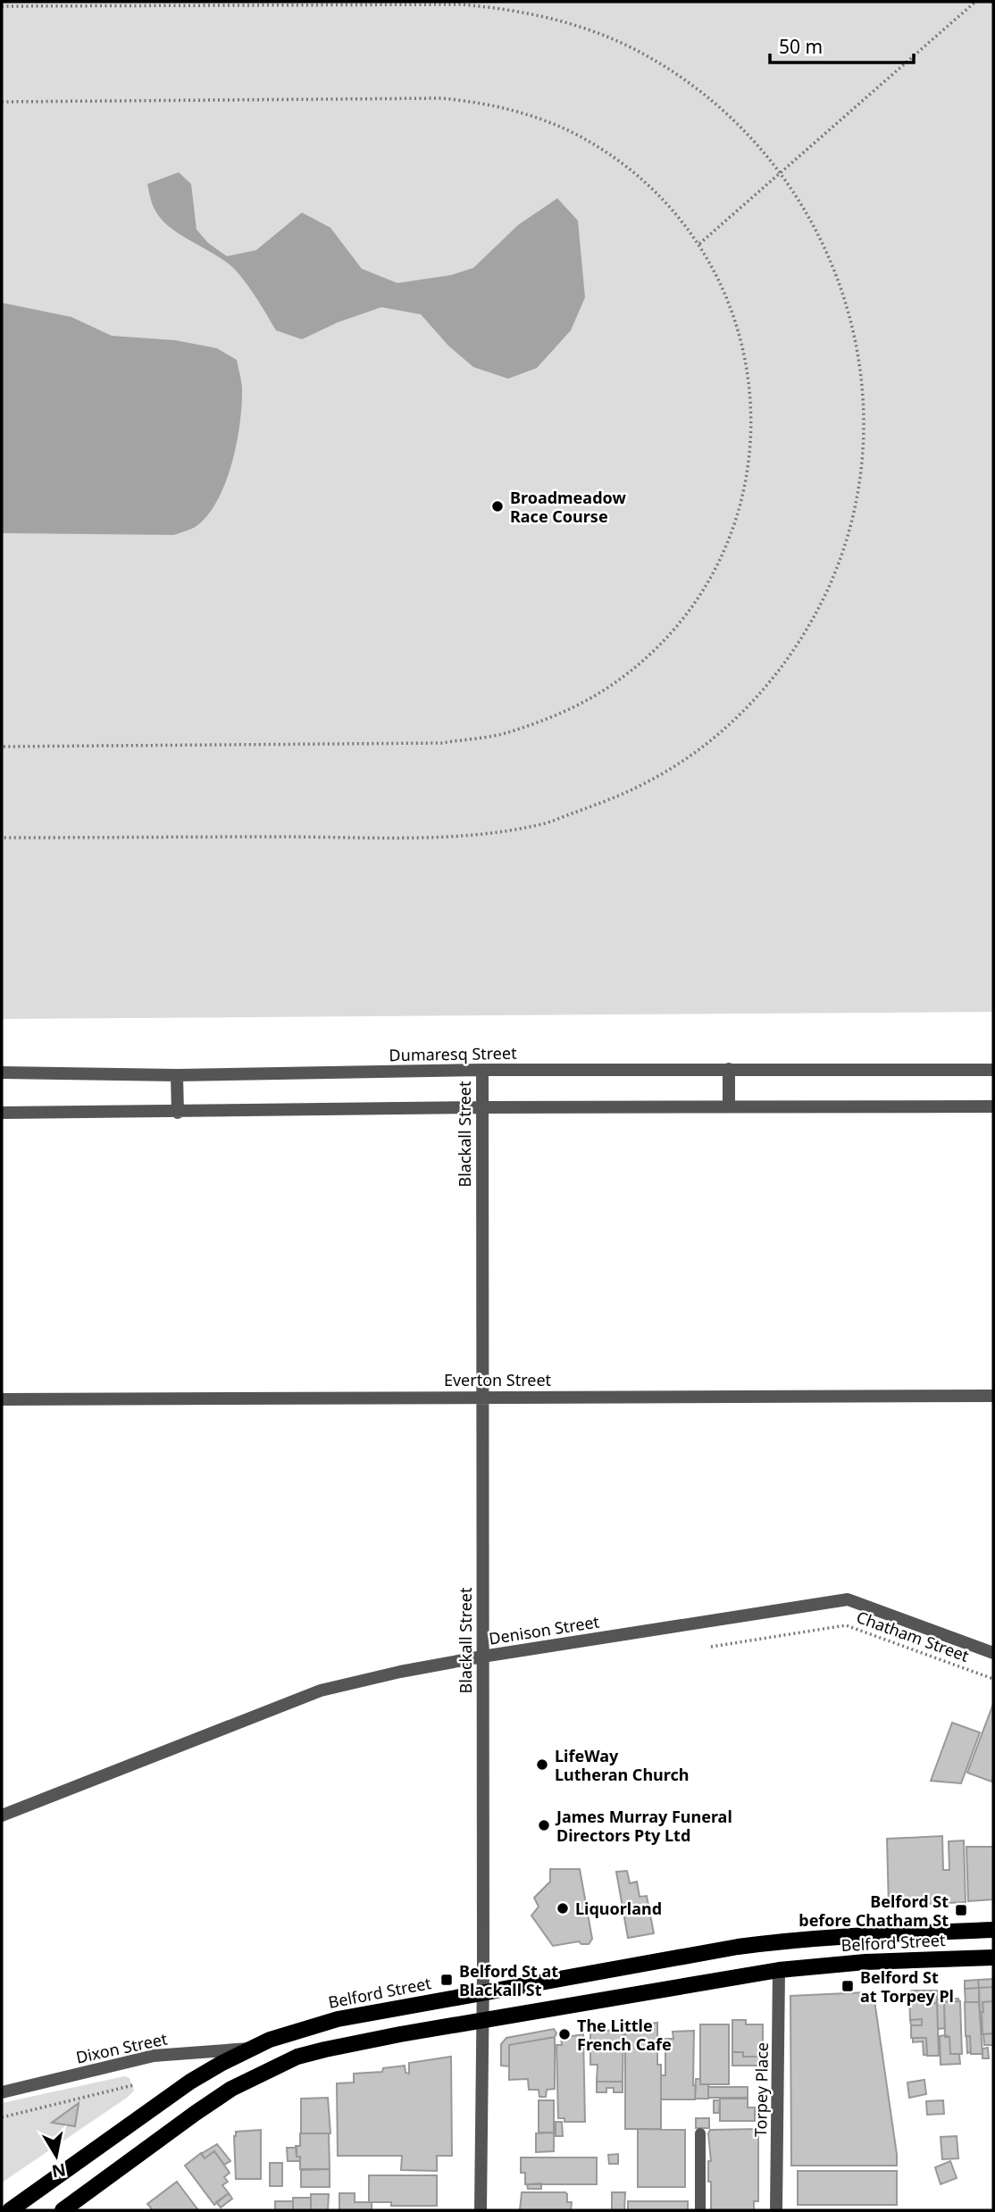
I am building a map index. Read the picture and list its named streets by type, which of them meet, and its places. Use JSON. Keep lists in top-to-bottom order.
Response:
{
  "streets": {
    "main road": ["Belford Street"],
    "street": [
      "Dumaresq Street",
      "Blackall Street",
      "Everton Street",
      "Denison Street",
      "Dixon Street",
      "Torpey Place"
    ],
    "path": ["Chatham Street"]
  },
  "crossings": [
    ["Dumaresq Street", "Blackall Street"],
    ["Blackall Street", "Everton Street"],
    ["Blackall Street", "Denison Street"],
    ["Blackall Street", "Belford Street"],
    ["Belford Street", "Dixon Street"],
    ["Belford Street", "Torpey Place"]
  ],
  "places": {
    "other": [
      "Broadmeadow Race Course",
      "LifeWay Lutheran Church",
      "James Murray Funeral Directors Pty Ltd",
      "Liquorland",
      "The Little French Cafe"
    ],
    "transit": ["Belford St before Chatham St", "Belford St at Blackall St", "Belford St at Torpey Pl"]
  },
  "scale_bar": "50 m",
  "north": "bottom"
}
